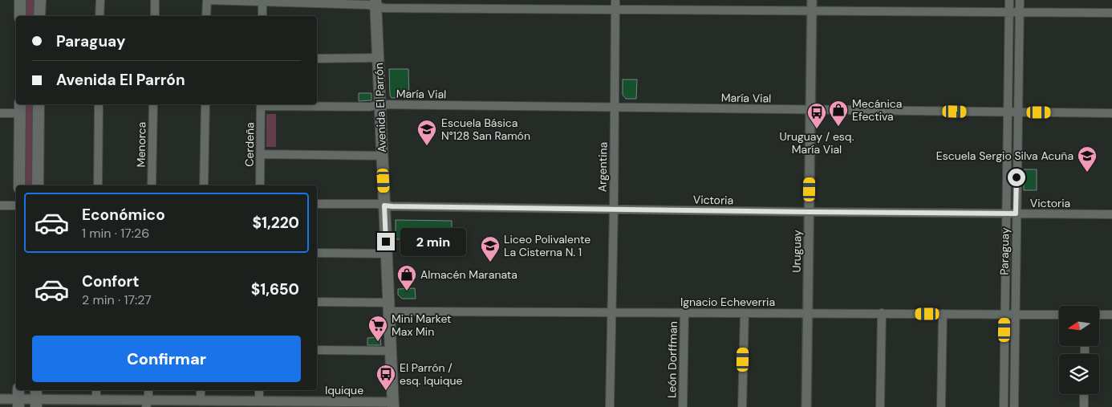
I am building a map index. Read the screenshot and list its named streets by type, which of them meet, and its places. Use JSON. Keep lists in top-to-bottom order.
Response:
{
  "streets": {
    "main road": ["Avenida El Parrón"],
    "street": [
      "María Vial",
      "Menorca",
      "Cerdeña",
      "Argentina",
      "Victoria",
      "Uruguay",
      "Paraguay",
      "Ignacio Echeverria",
      "León Dorffman",
      "Iquique"
    ]
  },
  "crossings": [
    ["María Vial", "Avenida El Parrón"],
    ["María Vial", "Cerdeña"],
    ["María Vial", "Argentina"],
    ["María Vial", "Uruguay"],
    ["María Vial", "Paraguay"],
    ["Avenida El Parrón", "Victoria"],
    ["Avenida El Parrón", "Ignacio Echeverria"],
    ["Avenida El Parrón", "Iquique"],
    ["Argentina", "Victoria"],
    ["Argentina", "Ignacio Echeverria"],
    ["Victoria", "Uruguay"],
    ["Victoria", "Paraguay"],
    ["Uruguay", "Ignacio Echeverria"],
    ["Paraguay", "Ignacio Echeverria"],
    ["Ignacio Echeverria", "León Dorffman"]
  ],
  "places": {
    "shop": ["Mecánica Efectiva", "Almacén Maranata"],
    "bus stop": ["Uruguay / esq. María Vial", "El Parrón / esq. Iquique"],
    "school or university": ["Escuela Básica N°128 San Ramón", "Escuela Sergio Silva Acuña", "Liceo Polivalente La Cisterna N. 1"],
    "supermarket": ["Mini Market Max Min"]
  },
  "north": "left",
  "page": {
    "banner": ["Paraguay", "Avenida El Parrón"],
    "list": [
      {
        "name": "Económico",
        "note": "1 min · 17:26",
        "value": "$1,220"
      },
      {
        "name": "Confort",
        "note": "2 min · 17:27",
        "value": "$1,650"
      }
    ],
    "bubble": "2 min",
    "buttons": "Confirmar"
  }
}
